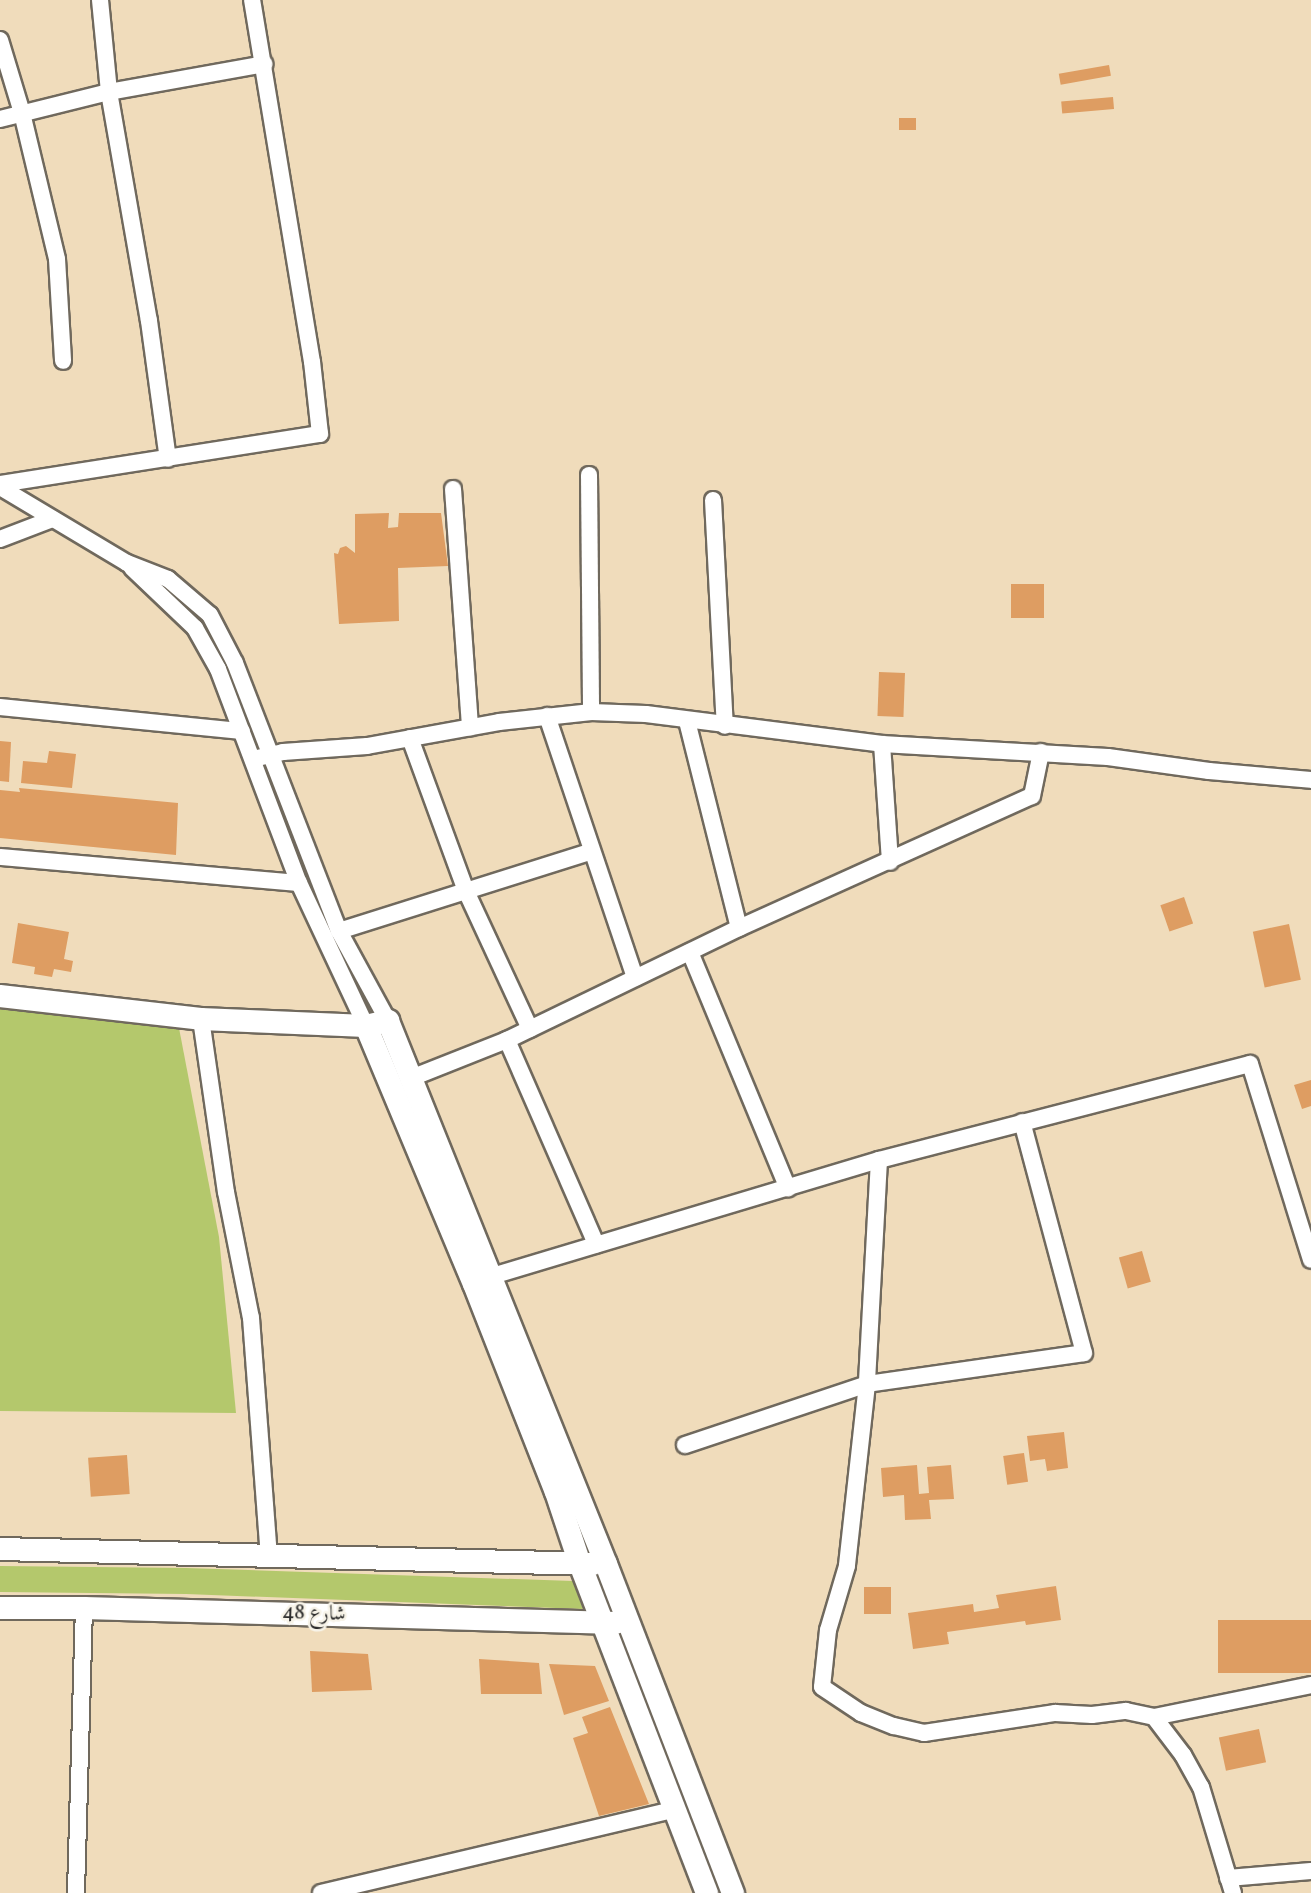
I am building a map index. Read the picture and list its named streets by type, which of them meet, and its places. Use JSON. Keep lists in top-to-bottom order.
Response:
{
  "streets": {
    "main road": ["48 شارع"]
  }
}
